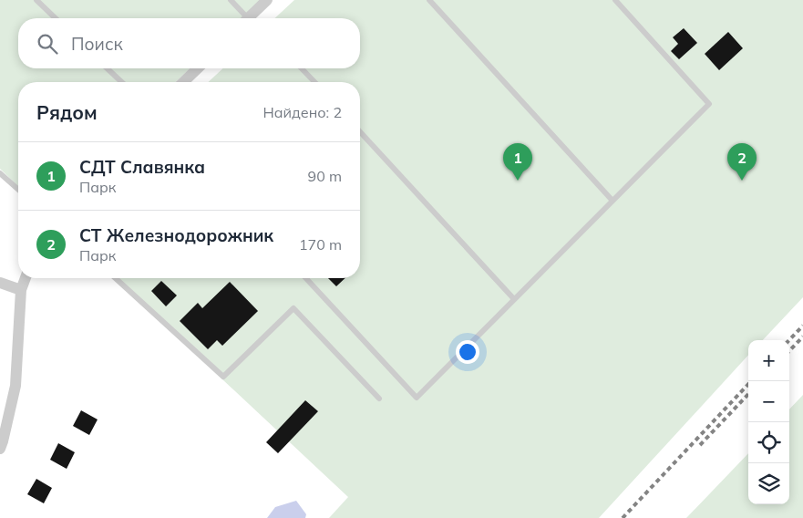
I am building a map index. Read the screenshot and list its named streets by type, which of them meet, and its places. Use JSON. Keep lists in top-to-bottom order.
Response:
{
  "page": {
    "search": "Поиск",
    "heading": ["Рядом", "Найдено: 2"],
    "list": [
      {
        "mark": "1",
        "name": "СДТ Славянка",
        "note": "Парк",
        "value": "90 m"
      },
      {
        "mark": "2",
        "name": "СТ Железнодорожник",
        "note": "Парк",
        "value": "170 m"
      }
    ],
    "pins": ["1", "2"],
    "map_buttons": ["+", "−"]
  }
}
